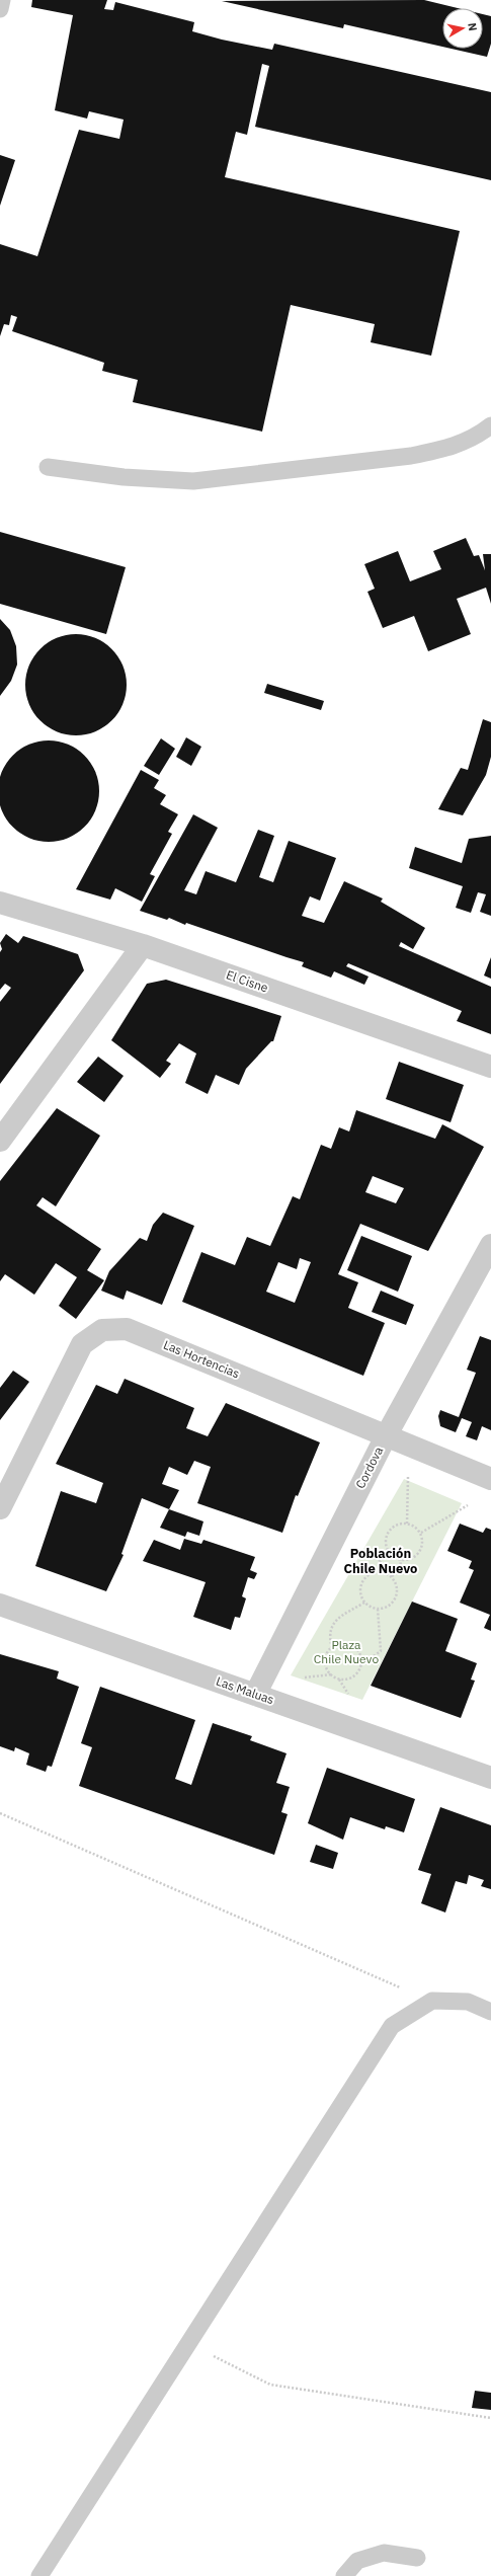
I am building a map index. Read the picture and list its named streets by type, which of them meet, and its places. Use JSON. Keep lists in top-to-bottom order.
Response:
{
  "streets": {
    "street": [
      "El Cisne",
      "Las Hortencias",
      "Cordova",
      "Las Maluas"
    ]
  },
  "crossings": [
    ["Las Hortencias", "Cordova"],
    ["Cordova", "Las Maluas"]
  ],
  "districts": ["Población Chile Nuevo"],
  "parks": ["Plaza Chile Nuevo"],
  "north": "right"
}
